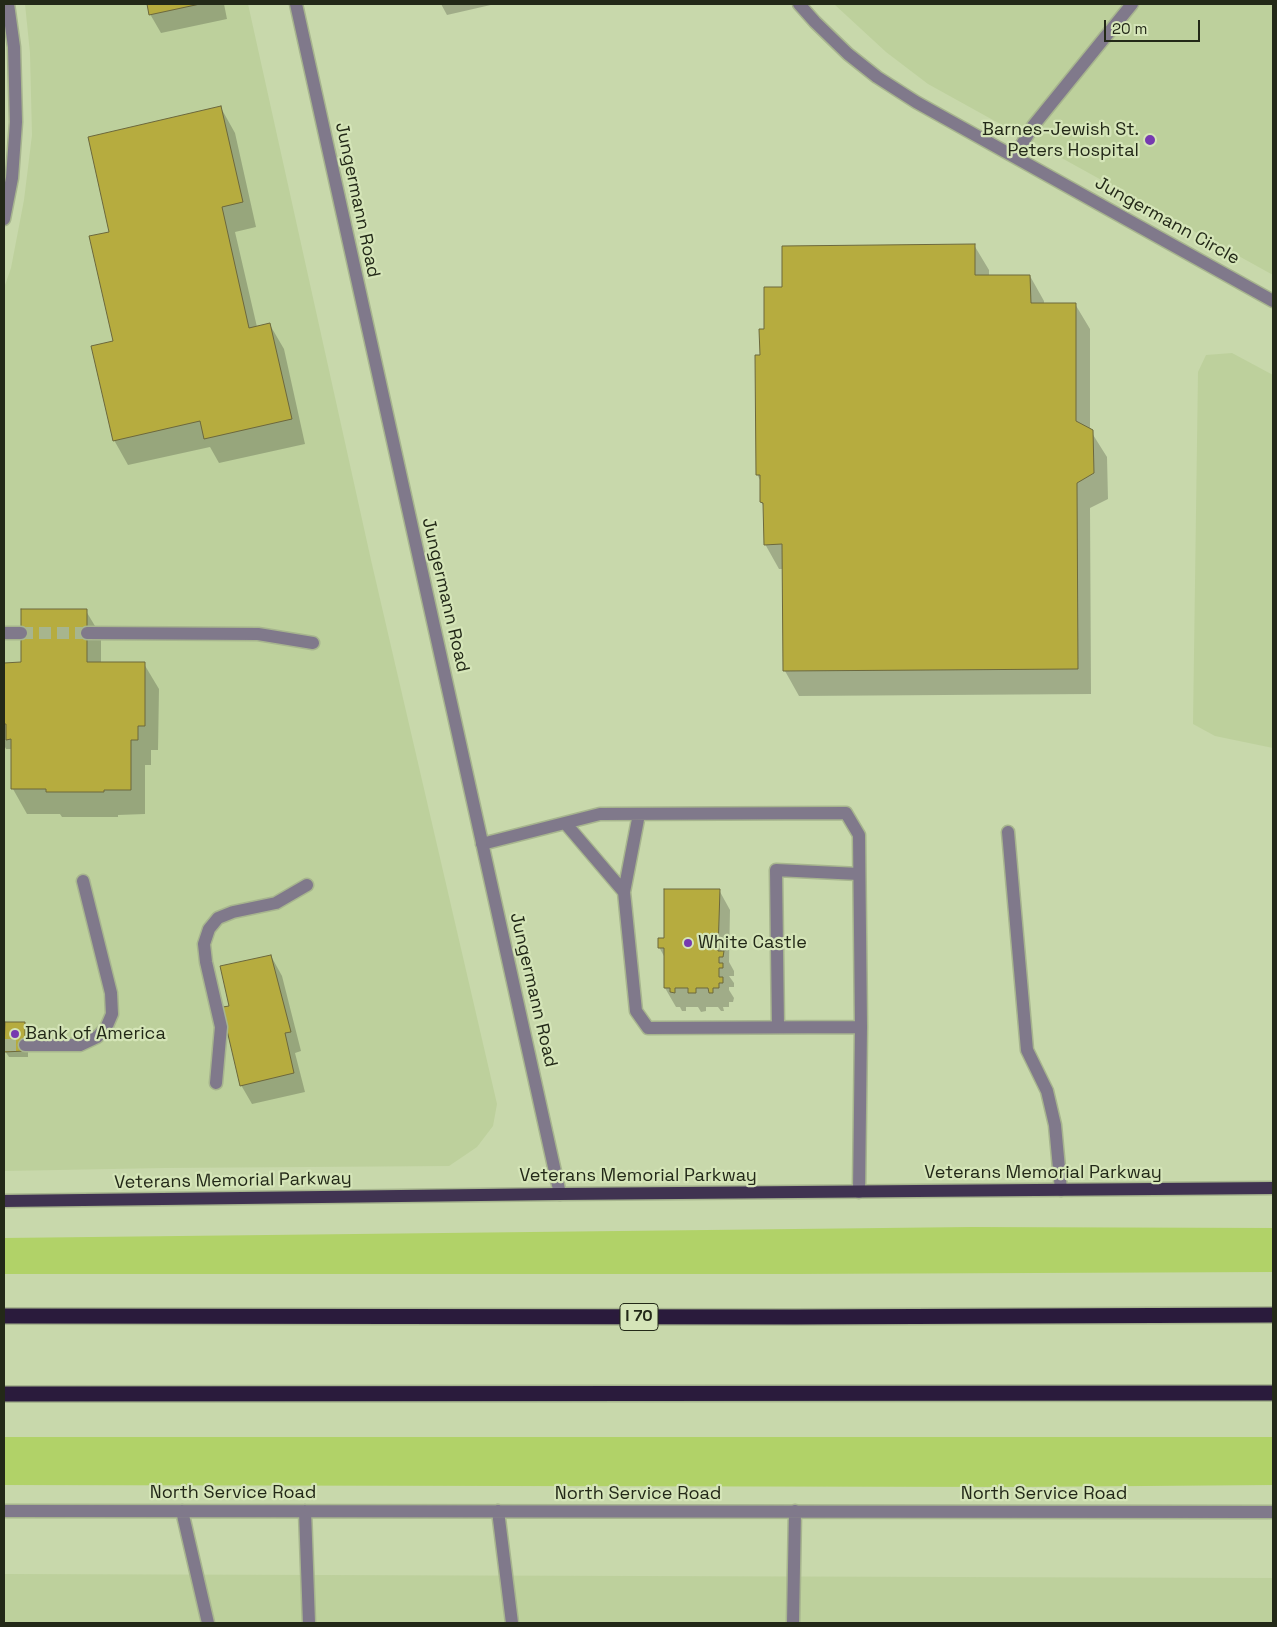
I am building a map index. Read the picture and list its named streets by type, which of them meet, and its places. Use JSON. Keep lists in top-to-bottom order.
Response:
{
  "streets": {
    "highway": ["I 70"],
    "main road": ["Veterans Memorial Parkway"],
    "street": ["Jungermann Road", "Jungermann Circle", "North Service Road"]
  },
  "crossings": [
    ["Jungermann Road", "Veterans Memorial Parkway"]
  ],
  "places": ["Barnes-Jewish St. Peters Hospital", "White Castle", "Bank of America"],
  "scale_bar": "20 m"
}
